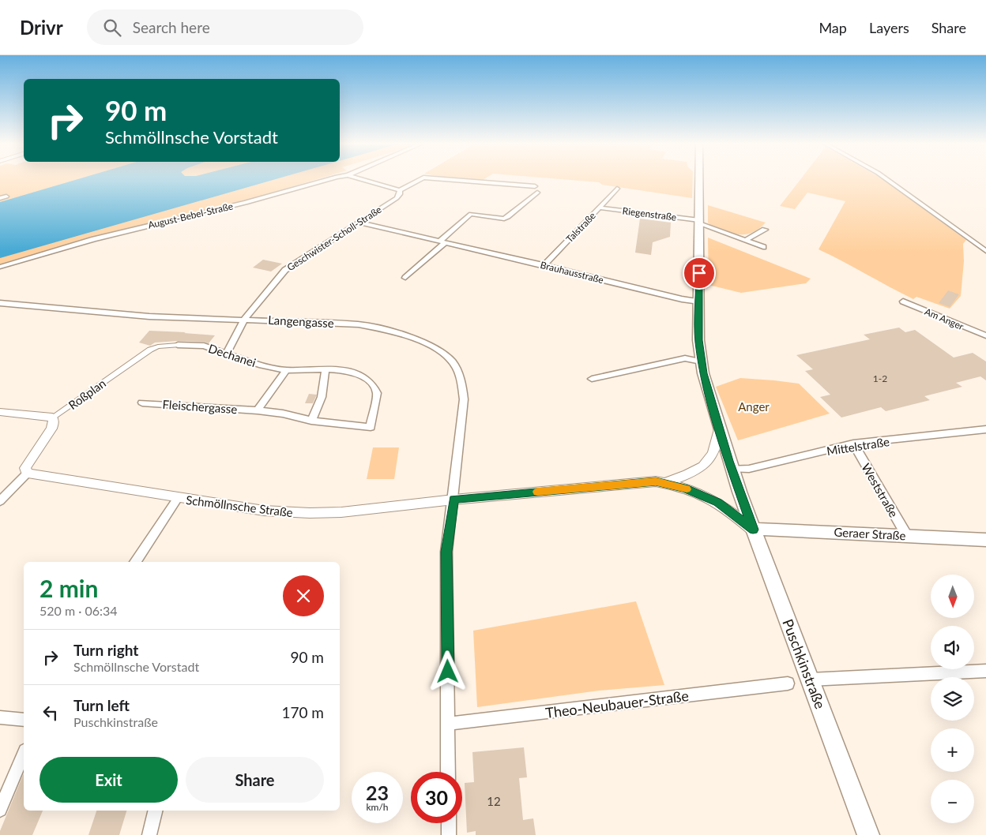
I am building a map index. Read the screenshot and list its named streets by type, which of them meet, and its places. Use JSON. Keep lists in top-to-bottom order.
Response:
{
  "streets": {
    "main road": ["Geraer Straße", "Puschkinstraße"],
    "street": [
      "Riegenstraße",
      "August-Bebel-Straße",
      "Talstraße",
      "Geschwister-Scholl-Straße",
      "Brauhausstraße",
      "Am Anger",
      "Langengasse",
      "Dechanei",
      "Roßplan",
      "Fleischergasse",
      "Mittelstraße",
      "Weststraße",
      "Schmöllnsche Straße",
      "Theo-Neubauer-Straße"
    ]
  },
  "crossings": [
    ["Riegenstraße", "Talstraße"],
    ["Riegenstraße", "Puschkinstraße"],
    ["Talstraße", "Brauhausstraße"],
    ["Geschwister-Scholl-Straße", "Brauhausstraße"],
    ["Geschwister-Scholl-Straße", "Langengasse"],
    ["Geschwister-Scholl-Straße", "Dechanei"],
    ["Brauhausstraße", "Puschkinstraße"],
    ["Langengasse", "Schmöllnsche Straße"],
    ["Langengasse", "Theo-Neubauer-Straße"],
    ["Dechanei", "Roßplan"],
    ["Dechanei", "Fleischergasse"],
    ["Mittelstraße", "Weststraße"],
    ["Mittelstraße", "Puschkinstraße"],
    ["Weststraße", "Geraer Straße"],
    ["Geraer Straße", "Puschkinstraße"]
  ],
  "parks": ["Anger"],
  "house_numbers": ["1-2", "12"],
  "north": "bottom",
  "page": {
    "header": "Drivr",
    "search": "Search here",
    "nav": ["Map", "Layers", "Share"],
    "turn": ["90 m", "Schmöllnsche Vorstadt"],
    "heading": ["2 min", "520 m · 06:34"],
    "map_buttons": ["+", "−"],
    "list": [
      {
        "name": "Turn right",
        "note": "Schmöllnsche Vorstadt",
        "value": "90 m"
      },
      {
        "name": "Turn left",
        "note": "Puschkinstraße",
        "value": "170 m"
      }
    ],
    "buttons": ["Exit", "Share"],
    "speed": "23 km/h",
    "limit": "30"
  }
}
